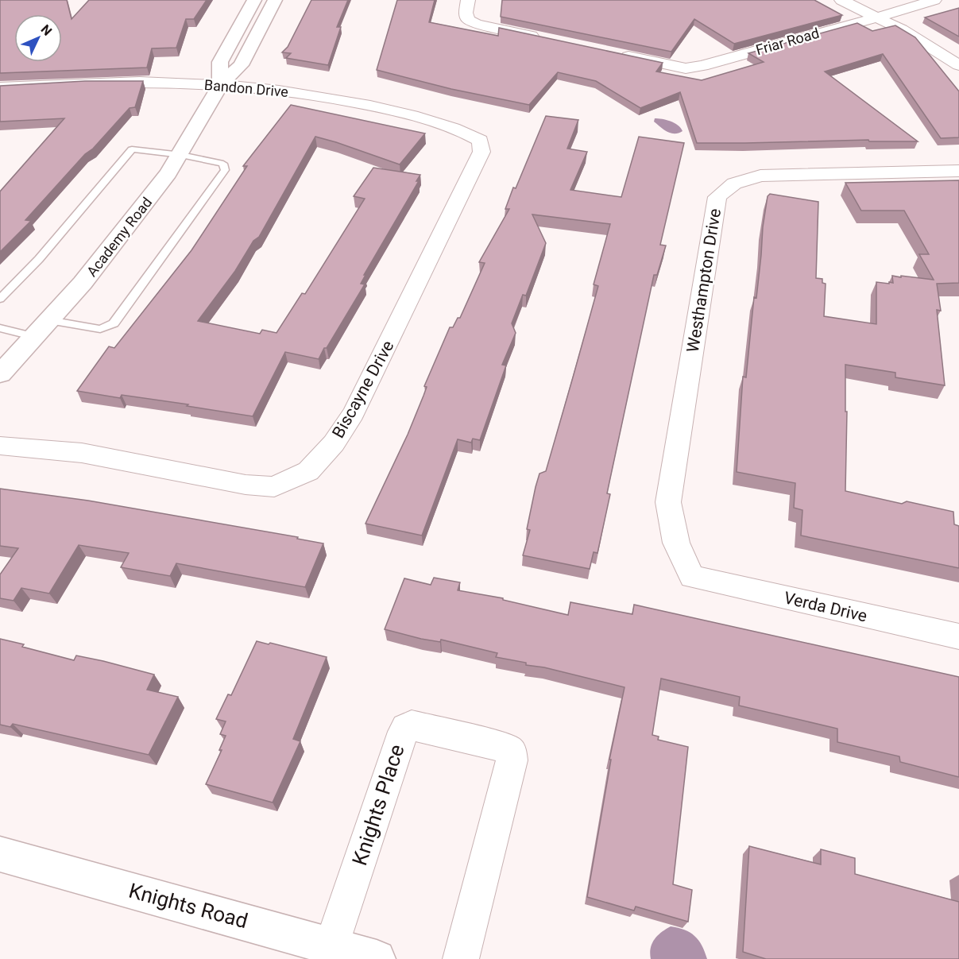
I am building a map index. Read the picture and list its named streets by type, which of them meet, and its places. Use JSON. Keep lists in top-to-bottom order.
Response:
{
  "streets": {
    "main road": ["Academy Road", "Knights Road"],
    "street": [
      "Friar Road",
      "Bandon Drive",
      "Westhampton Drive",
      "Biscayne Drive",
      "Verda Drive",
      "Knights Place"
    ]
  },
  "crossings": [
    ["Bandon Drive", "Academy Road"],
    ["Bandon Drive", "Biscayne Drive"],
    ["Westhampton Drive", "Verda Drive"],
    ["Knights Place", "Knights Road"]
  ],
  "north": "top right"
}
